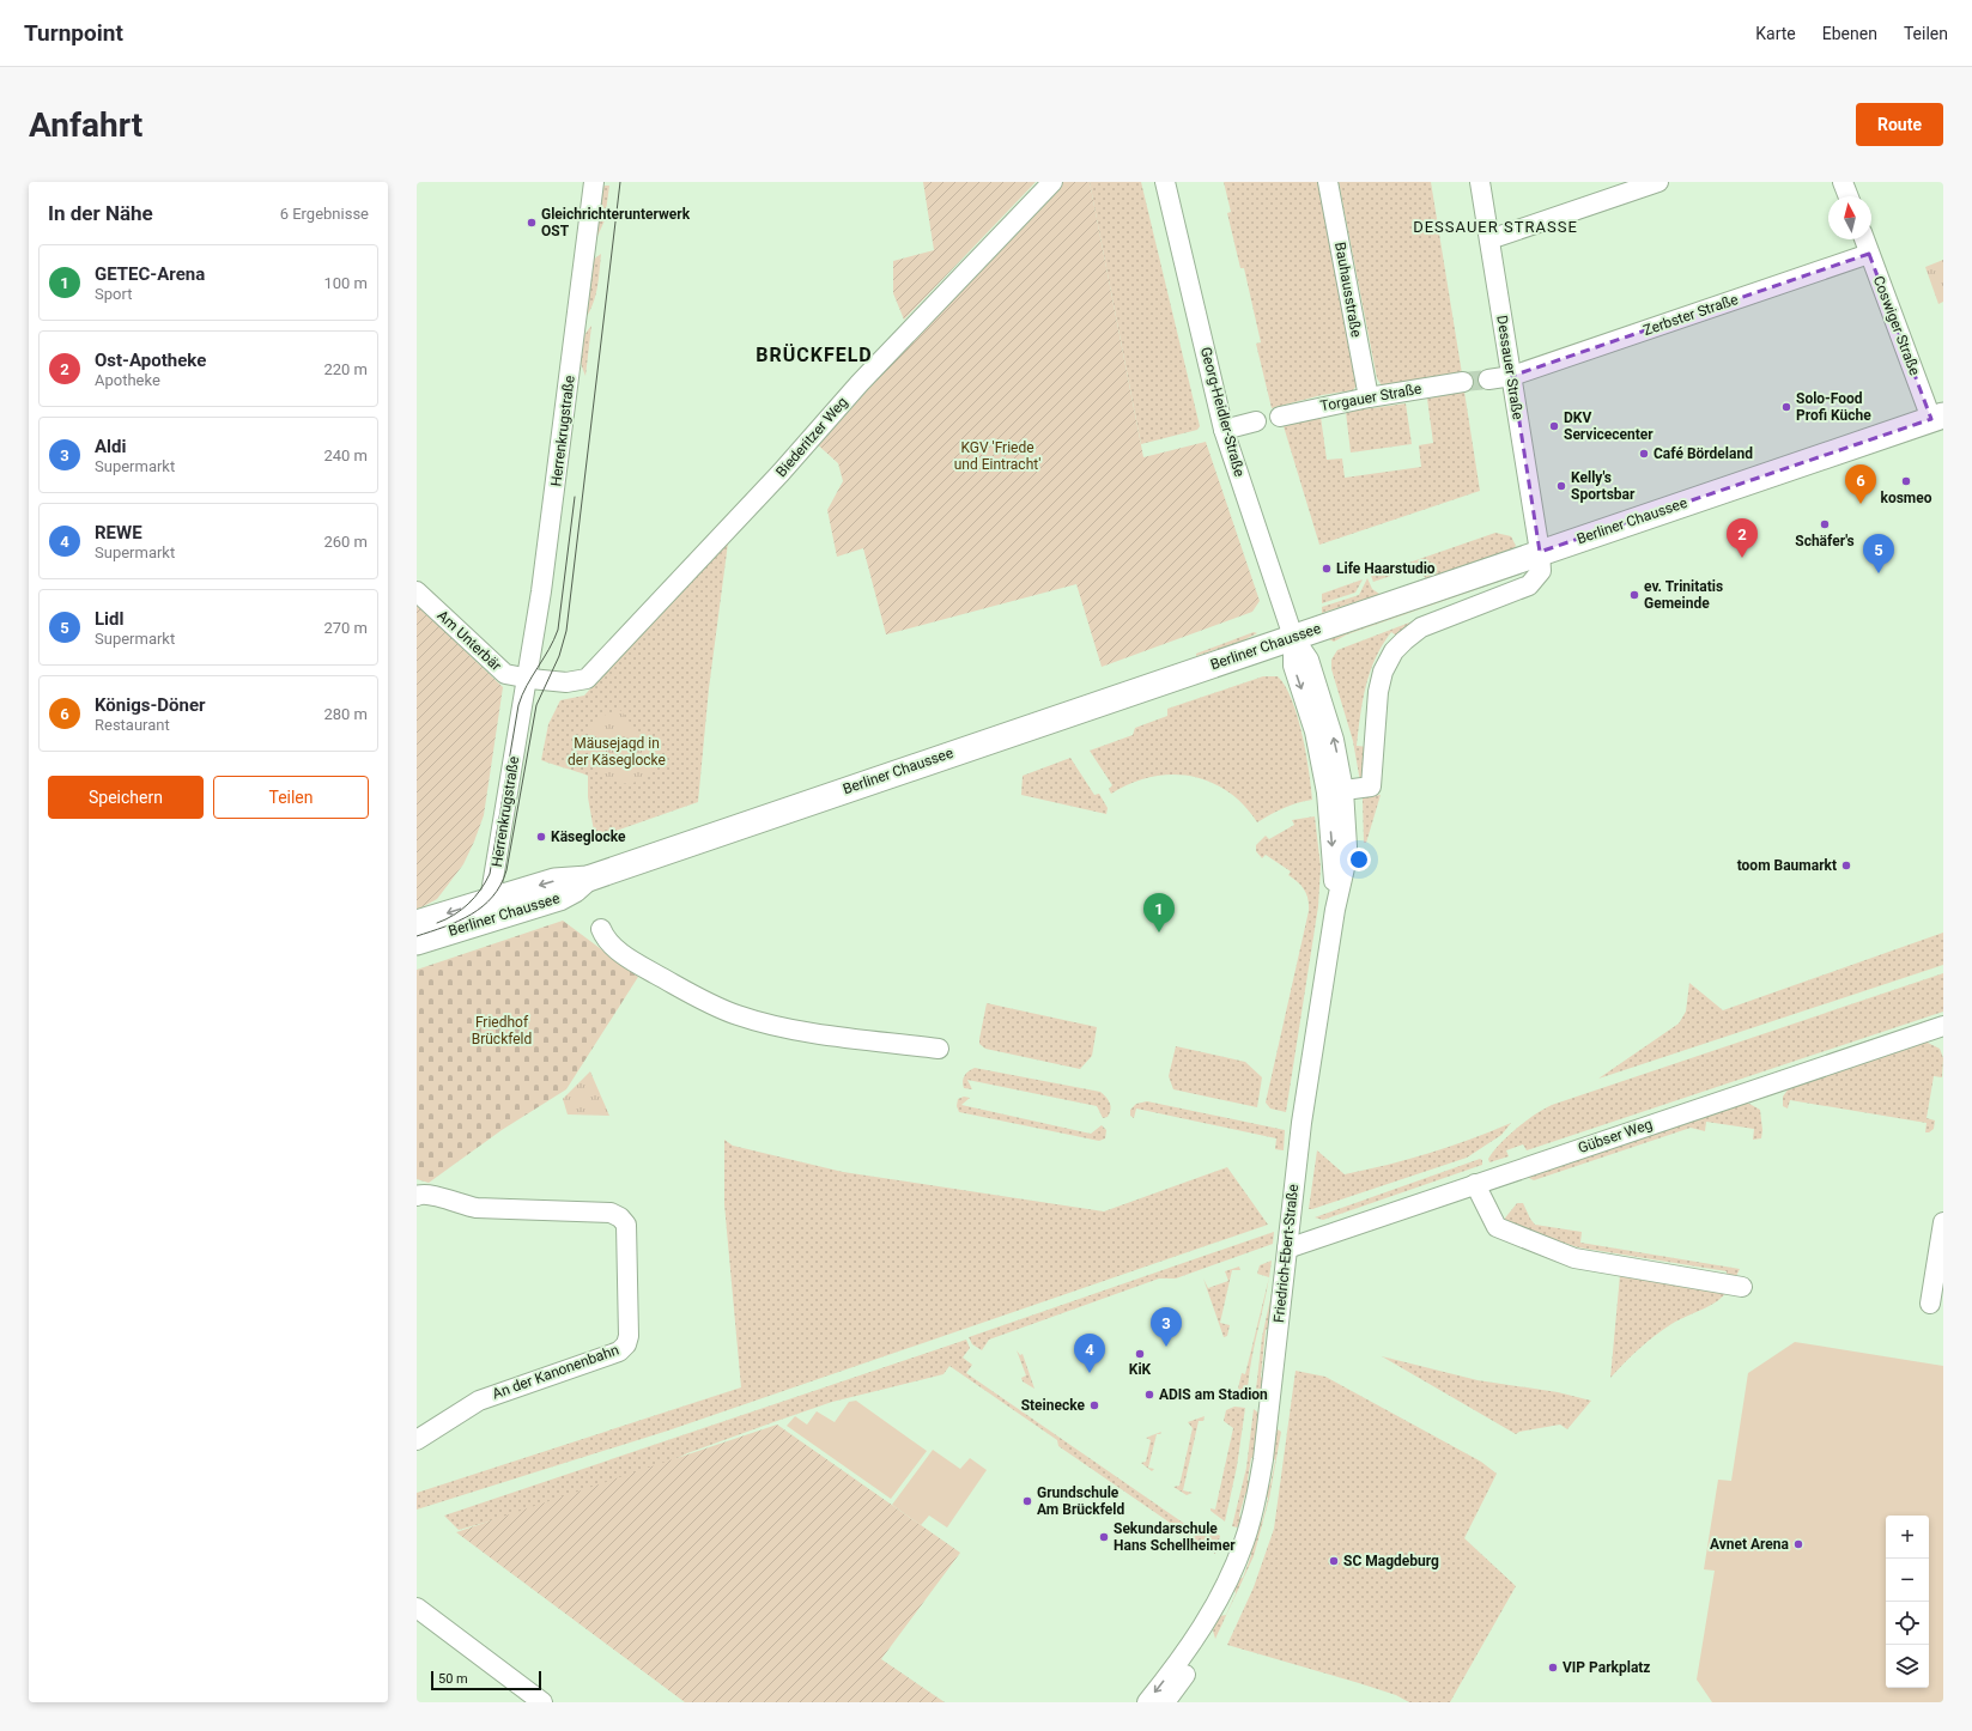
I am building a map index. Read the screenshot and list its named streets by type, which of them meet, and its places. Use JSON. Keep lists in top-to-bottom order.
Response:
{
  "streets": {
    "main road": ["Berliner Chaussee"],
    "street": [
      "Bauhausstraße",
      "Zerbster Straße",
      "Coswiger Straße",
      "Dessauer Straße",
      "Torgauer Straße",
      "Georg-Heidler-Straße",
      "Herrenkrugstraße",
      "Biederitzer Weg",
      "Am Unterbär",
      "Gübser Weg",
      "Friedrich-Ebert-Straße",
      "An der Kanonenbahn"
    ]
  },
  "crossings": [
    ["Bauhausstraße", "Torgauer Straße"],
    ["Zerbster Straße", "Coswiger Straße"],
    ["Zerbster Straße", "Dessauer Straße"],
    ["Coswiger Straße", "Berliner Chaussee"],
    ["Dessauer Straße", "Berliner Chaussee"],
    ["Georg-Heidler-Straße", "Berliner Chaussee"],
    ["Georg-Heidler-Straße", "Friedrich-Ebert-Straße"],
    ["Herrenkrugstraße", "Biederitzer Weg"],
    ["Herrenkrugstraße", "Berliner Chaussee"],
    ["Herrenkrugstraße", "Am Unterbär"],
    ["Biederitzer Weg", "Am Unterbär"],
    ["Berliner Chaussee", "Friedrich-Ebert-Straße"],
    ["Gübser Weg", "Friedrich-Ebert-Straße"]
  ],
  "districts": ["DESSAUER STRASSE", "BRÜCKFELD"],
  "parks": ["KGV 'Friede und Eintracht'", "Mäusejagd in der Käseglocke", "Friedhof Brückfeld"],
  "places": [
    "Gleichrichterunterwerk OST",
    "Solo-Food Profi Küche",
    "DKV Servicecenter",
    "Café Bördeland",
    "kosmeo",
    "Kelly's Sportsbar",
    "Schäfer's",
    "Life Haarstudio",
    "ev. Trinitatis Gemeinde",
    "Käseglocke",
    "toom Baumarkt",
    "KiK",
    "ADIS am Stadion",
    "Steinecke",
    "Grundschule Am Brückfeld",
    "Sekundarschule Hans Schellheimer",
    "Avnet Arena",
    "SC Magdeburg",
    "VIP Parkplatz"
  ],
  "scale_bar": "50 m",
  "north": "top",
  "page": {
    "header": "Turnpoint",
    "nav": ["Karte", "Ebenen", "Teilen"],
    "buttons": [
      "Route",
      ["Speichern", "Teilen"]
    ],
    "title": "Anfahrt",
    "heading": ["In der Nähe", "6 Ergebnisse"],
    "list": [
      {
        "mark": "1",
        "name": "GETEC-Arena",
        "note": "Sport",
        "value": "100 m"
      },
      {
        "mark": "2",
        "name": "Ost-Apotheke",
        "note": "Apotheke",
        "value": "220 m"
      },
      {
        "mark": "3",
        "name": "Aldi",
        "note": "Supermarkt",
        "value": "240 m"
      },
      {
        "mark": "4",
        "name": "REWE",
        "note": "Supermarkt",
        "value": "260 m"
      },
      {
        "mark": "5",
        "name": "Lidl",
        "note": "Supermarkt",
        "value": "270 m"
      },
      {
        "mark": "6",
        "name": "Königs-Döner",
        "note": "Restaurant",
        "value": "280 m"
      }
    ],
    "pins": [
      "6",
      "2",
      "5",
      "1",
      "3",
      "4"
    ],
    "map_buttons": ["+", "−"],
    "scale": "50 m"
  }
}
